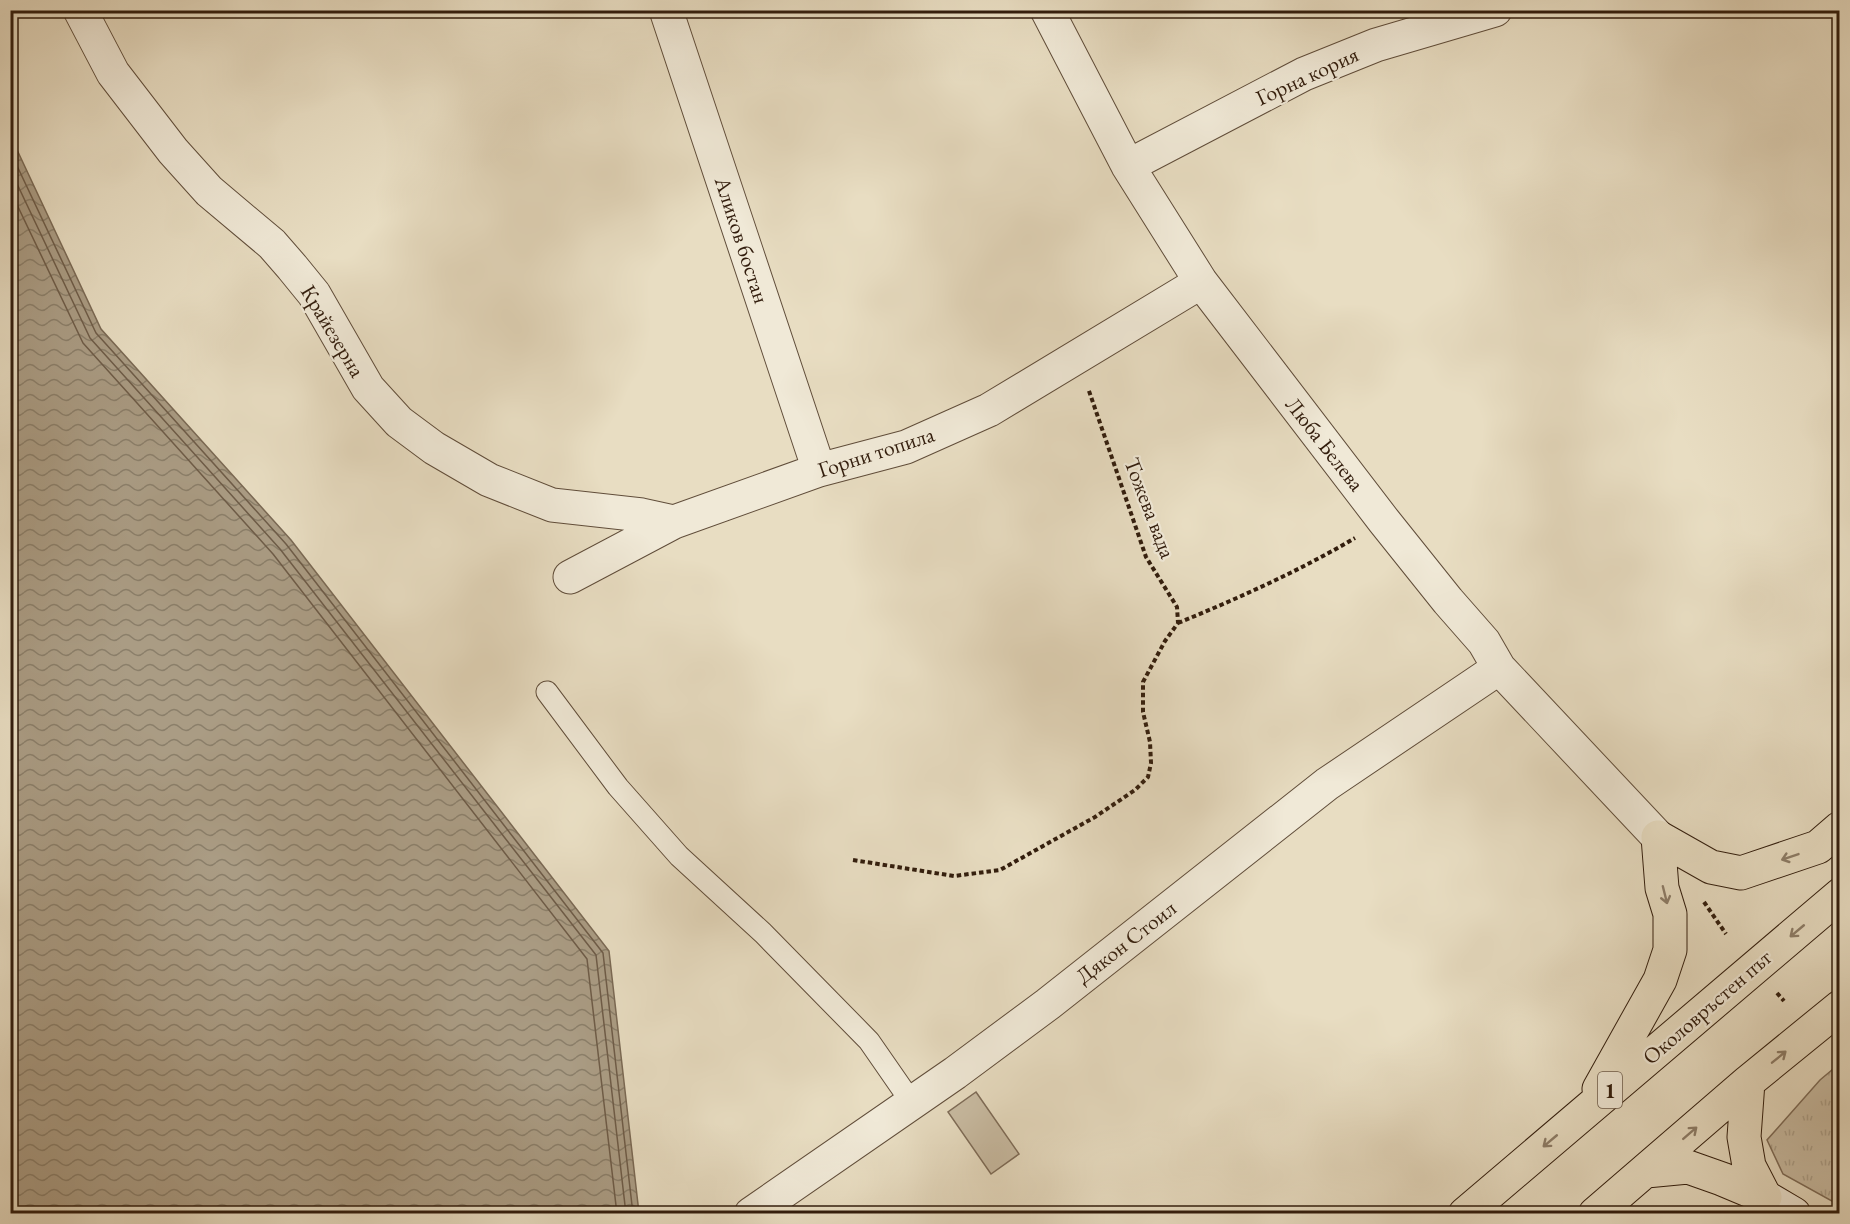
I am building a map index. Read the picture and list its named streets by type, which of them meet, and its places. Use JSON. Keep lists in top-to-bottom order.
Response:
{
  "streets": {
    "highway": ["Околовръстен път", "1"],
    "street": [
      "Горна кория",
      "Аликов бостан",
      "Крайезерна",
      "Люба Белева",
      "Горни топила",
      "Дякон Стоил"
    ],
    "path": ["Тожева вада"]
  },
  "crossings": [
    ["Горна кория", "Люба Белева"],
    ["Аликов бостан", "Горни топила"],
    ["Крайезерна", "Горни топила"],
    ["Люба Белева", "Горни топила"],
    ["Люба Белева", "Дякон Стоил"],
    ["Горни топила", "Тожева вада"]
  ]
}
